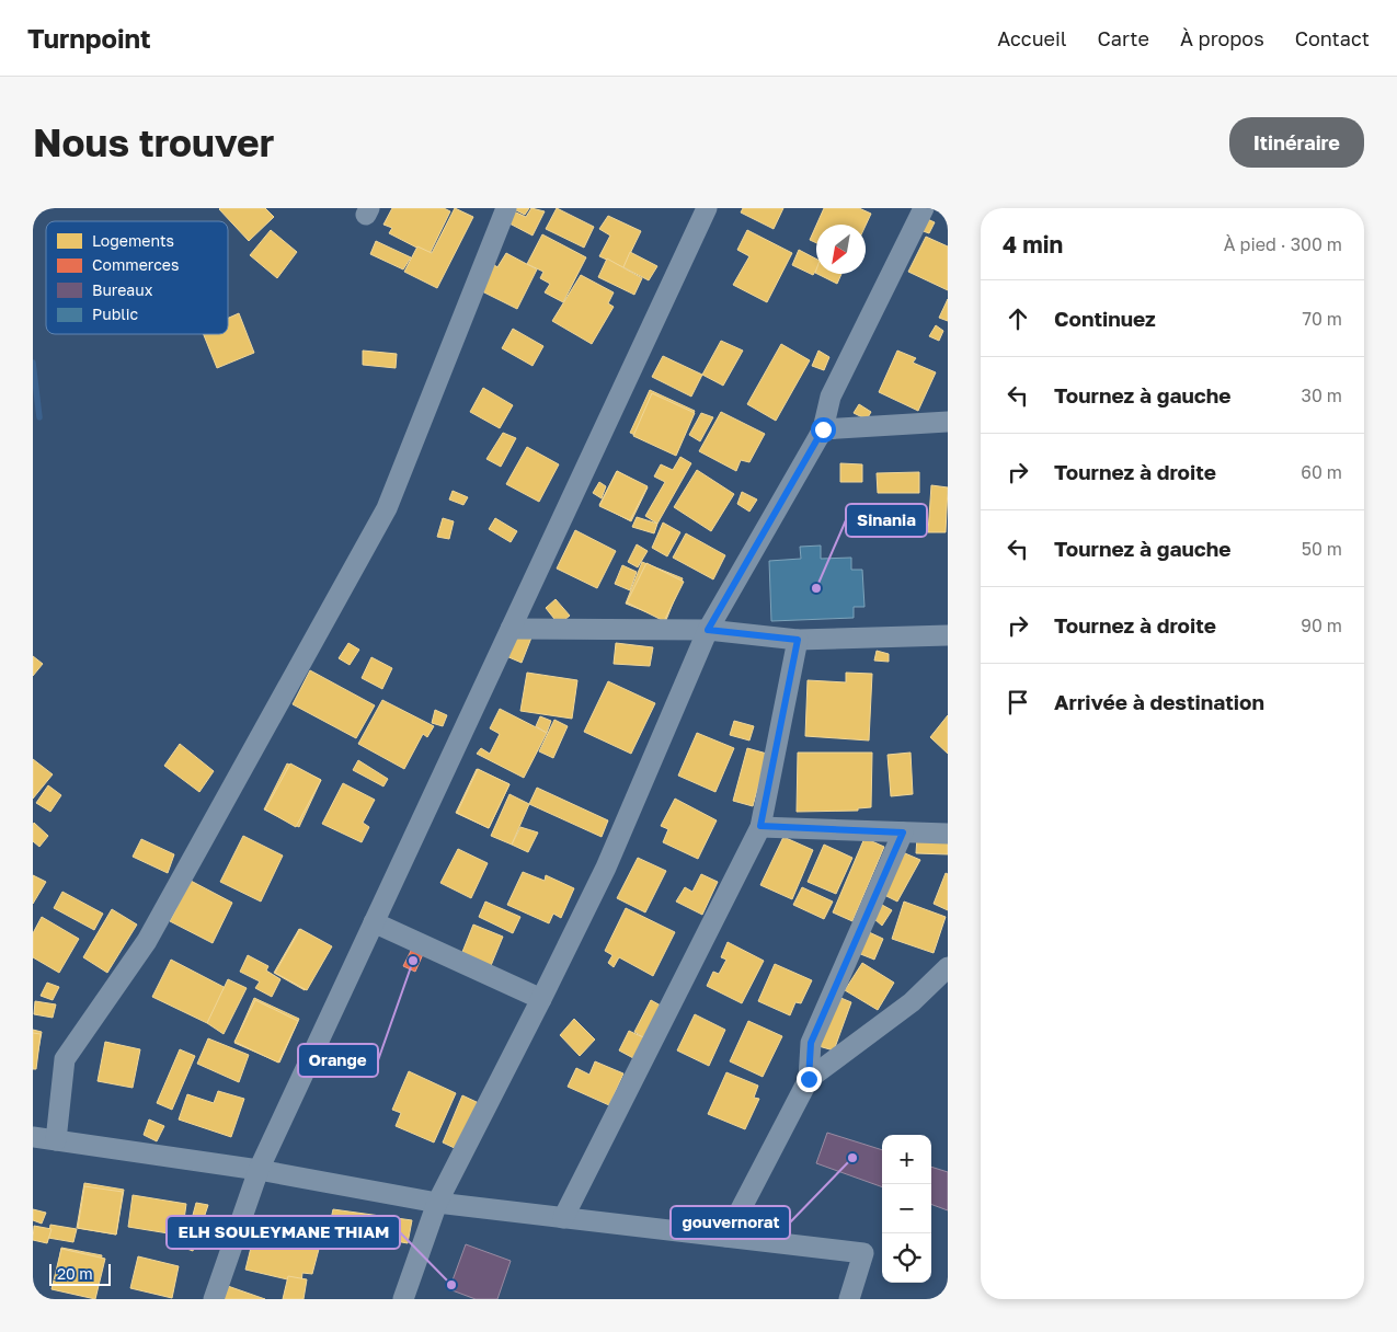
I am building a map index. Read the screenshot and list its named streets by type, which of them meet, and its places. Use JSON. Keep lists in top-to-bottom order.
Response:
{
  "places": [
    "Sinania",
    "Orange",
    "gouvernorat",
    "ELH SOULEYMANE THIAM"
  ],
  "legend": [
    "Logements",
    "Commerces",
    "Bureaux",
    "Public"
  ],
  "scale_bar": "20 m",
  "north": "bottom left",
  "page": {
    "header": "Turnpoint",
    "nav": [
      "Accueil",
      "Carte",
      "À propos",
      "Contact"
    ],
    "buttons": "Itinéraire",
    "title": "Nous trouver",
    "heading": ["4 min", "À pied · 300 m"],
    "list": [
      ["Continuez", "70 m"],
      ["Tournez à gauche", "30 m"],
      ["Tournez à droite", "60 m"],
      ["Tournez à gauche", "50 m"],
      ["Tournez à droite", "90 m"],
      "Arrivée à destination"
    ],
    "map_buttons": ["+", "−"],
    "scale": "20 m"
  }
}
